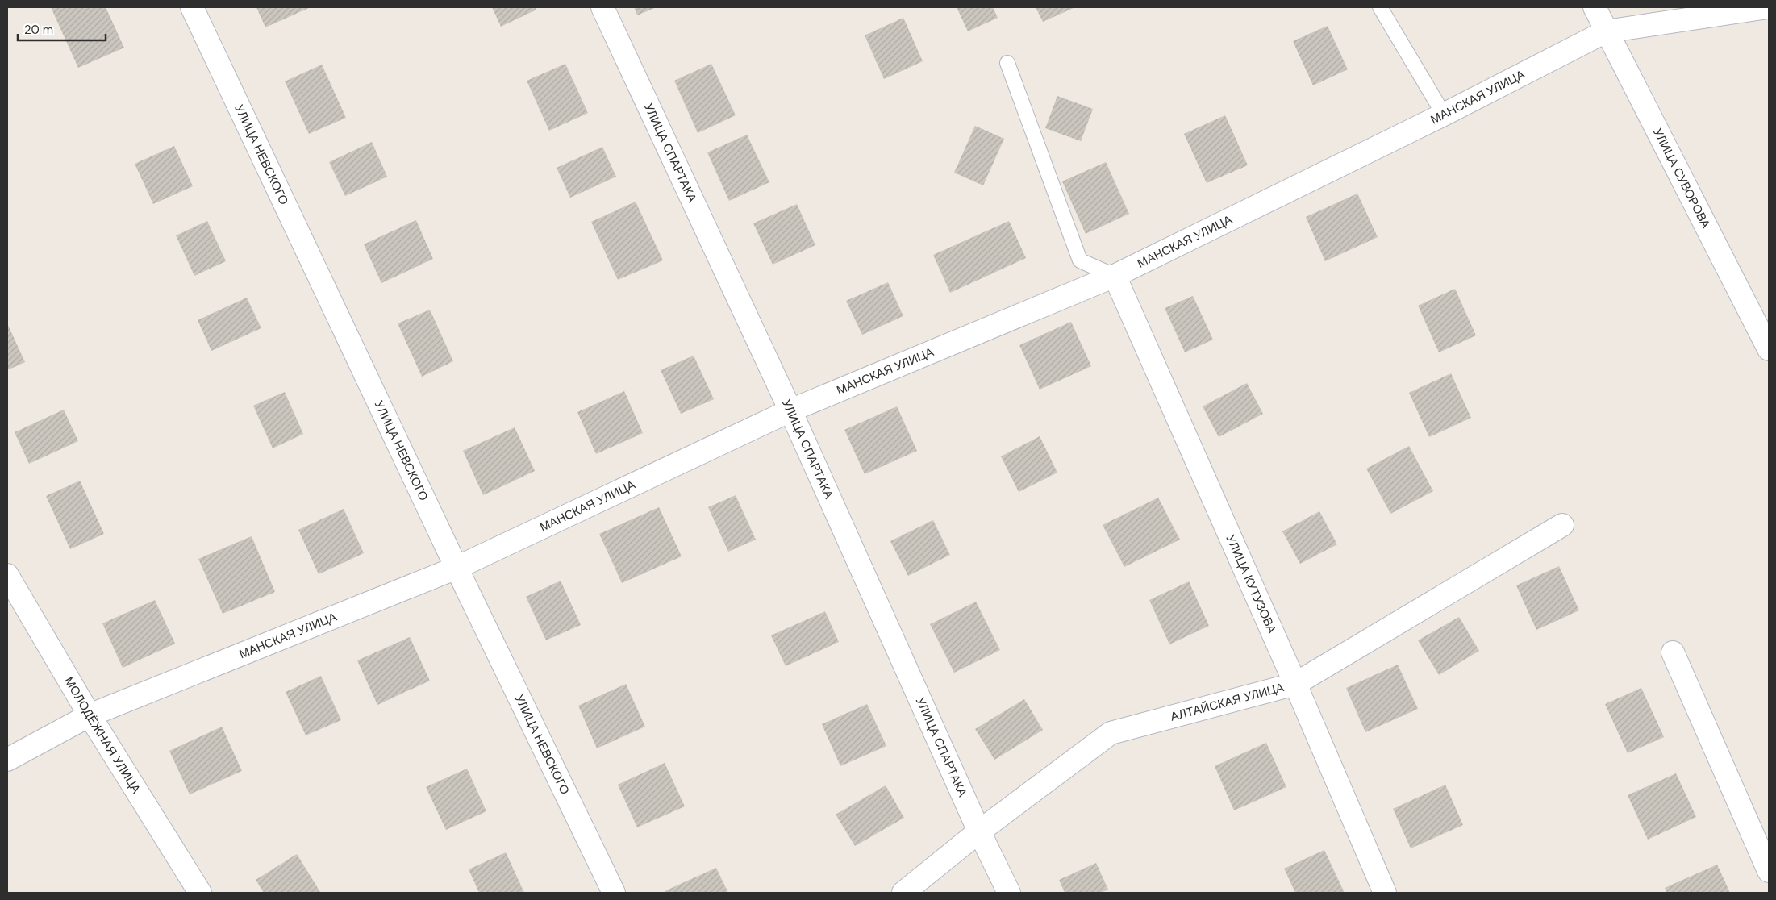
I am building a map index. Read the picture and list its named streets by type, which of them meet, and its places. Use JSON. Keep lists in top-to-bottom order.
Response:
{
  "streets": {
    "street": [
      "МАНСКАЯ УЛИЦА",
      "УЛИЦА СПАРТАКА",
      "УЛИЦА НЕВСКОГО",
      "УЛИЦА СУВОРОВА",
      "УЛИЦА КУТУЗОВА",
      "АЛТАЙСКАЯ УЛИЦА",
      "МОЛОДЁЖНАЯ УЛИЦА"
    ]
  },
  "crossings": [
    ["МАНСКАЯ УЛИЦА", "УЛИЦА СПАРТАКА"],
    ["МАНСКАЯ УЛИЦА", "УЛИЦА НЕВСКОГО"],
    ["МАНСКАЯ УЛИЦА", "УЛИЦА СУВОРОВА"],
    ["МАНСКАЯ УЛИЦА", "УЛИЦА КУТУЗОВА"],
    ["МАНСКАЯ УЛИЦА", "МОЛОДЁЖНАЯ УЛИЦА"],
    ["УЛИЦА СПАРТАКА", "АЛТАЙСКАЯ УЛИЦА"],
    ["УЛИЦА КУТУЗОВА", "АЛТАЙСКАЯ УЛИЦА"]
  ],
  "scale_bar": "20 m"
}
